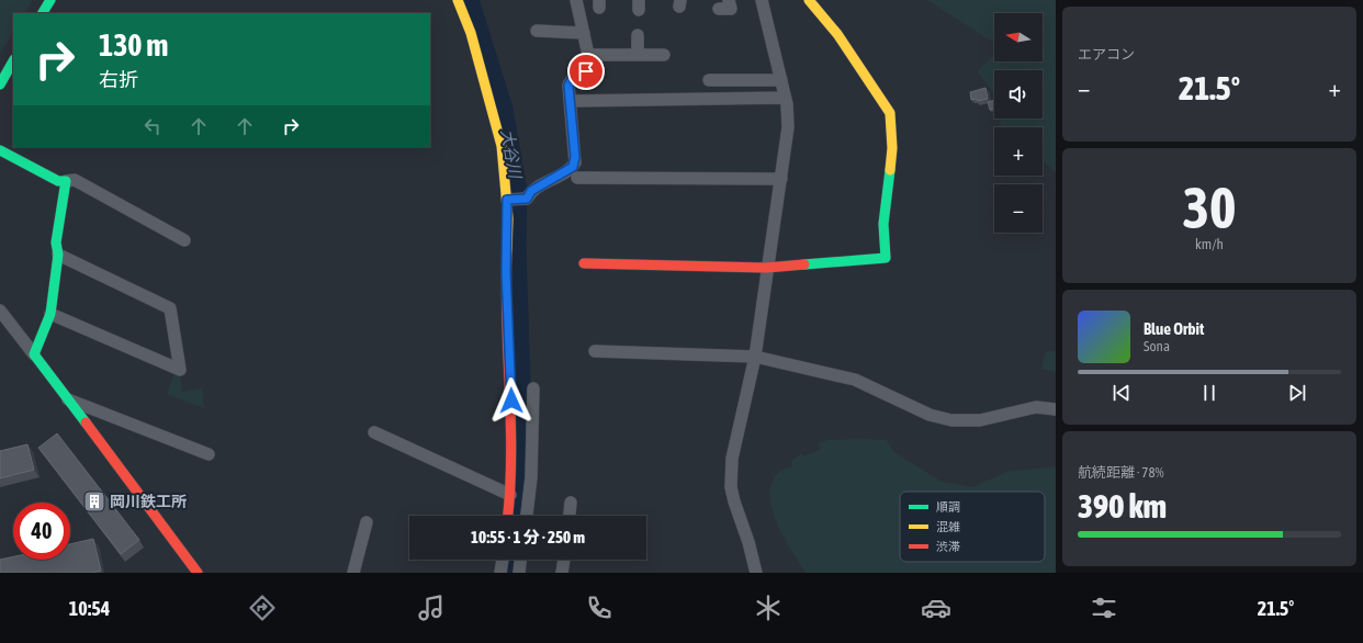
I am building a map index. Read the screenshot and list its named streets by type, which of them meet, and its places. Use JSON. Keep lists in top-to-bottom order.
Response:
{
  "water": ["大谷川"],
  "places": {
    "building": ["岡川鉄工所"]
  },
  "legend": ["順調", "混雑", "渋滞"],
  "north": "left",
  "page": {
    "tile": [
      "エアコン",
      ["30", "km/h"],
      ["航続距離 · 78%", "390 km"]
    ],
    "map_buttons": ["+", "−"],
    "turn": ["130 m", "右折"],
    "heat": ["−", "21.5°", "+"],
    "song": ["Blue Orbit", "Sona"],
    "limit": "40",
    "trip": "10:55 · 1 分 · 250 m",
    "tabs": ["10:54", "21.5°"]
  }
}
